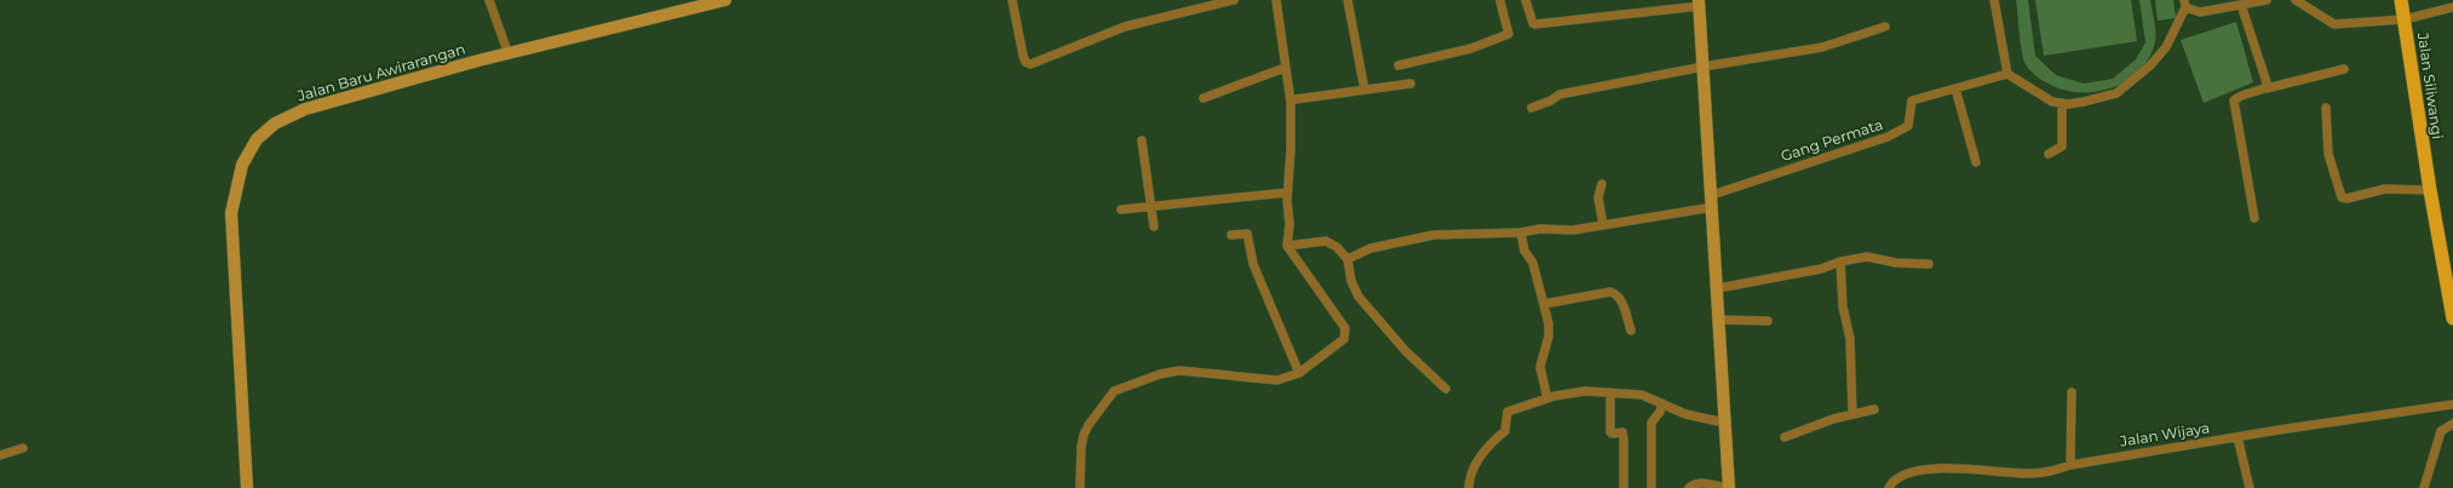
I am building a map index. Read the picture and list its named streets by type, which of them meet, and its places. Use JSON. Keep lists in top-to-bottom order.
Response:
{
  "streets": {
    "main road": ["Jalan Siliwangi"],
    "street": ["Jalan Baru Awirarangan", "Gang Permata", "Jalan Wijaya"]
  }
}
